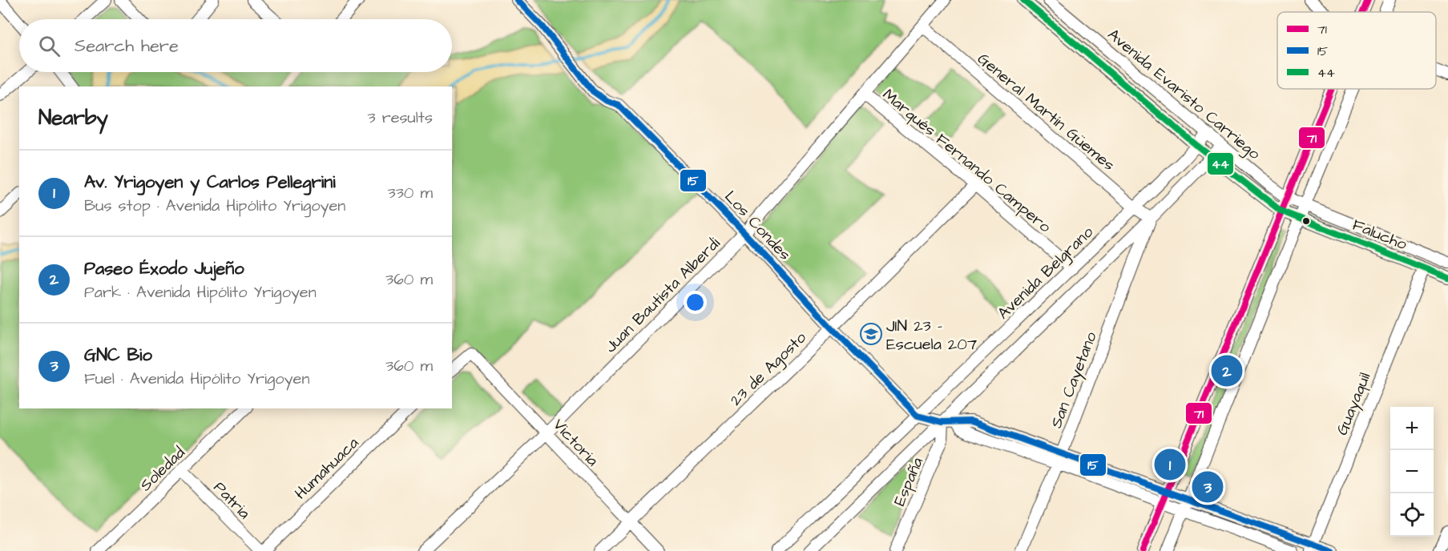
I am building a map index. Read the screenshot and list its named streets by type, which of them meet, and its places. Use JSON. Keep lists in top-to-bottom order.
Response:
{
  "streets": {
    "street": [
      "Avenida Evaristo Carriego",
      "General Martín Güemes",
      "Marqués Fernando Campero",
      "Los Condes",
      "Falucho",
      "Avenida Belgrano",
      "Juan Bautista Alberdi",
      "23 de Agosto",
      "San Cayetano",
      "Guayaquil",
      "Victoria",
      "Humahuaca",
      "Soledad",
      "España",
      "Patria"
    ]
  },
  "crossings": [
    ["Avenida Evaristo Carriego", "Falucho"],
    ["Avenida Evaristo Carriego", "Avenida Belgrano"],
    ["General Martín Güemes", "Avenida Belgrano"],
    ["General Martín Güemes", "Juan Bautista Alberdi"],
    ["General Martín Güemes", "San Cayetano"],
    ["Marqués Fernando Campero", "Avenida Belgrano"],
    ["Marqués Fernando Campero", "Juan Bautista Alberdi"],
    ["Marqués Fernando Campero", "23 de Agosto"],
    ["Los Condes", "Avenida Belgrano"],
    ["Los Condes", "Juan Bautista Alberdi"],
    ["Los Condes", "23 de Agosto"],
    ["Falucho", "Guayaquil"],
    ["Juan Bautista Alberdi", "Victoria"],
    ["23 de Agosto", "Victoria"],
    ["Humahuaca", "Patria"],
    ["Soledad", "Patria"]
  ],
  "places": {
    "school or university": ["JIN 23 - Escuela 207"]
  },
  "lines": ["transit line 71", "transit line 15", "transit line 44"],
  "legend": ["71", "15", "44"],
  "page": {
    "search": "Search here",
    "heading": ["Nearby", "3 results"],
    "list": [
      {
        "mark": "1",
        "name": "Av. Yrigoyen y Carlos Pellegrini",
        "note": "Bus stop · Avenida Hipólito Yrigoyen",
        "value": "330 m"
      },
      {
        "mark": "2",
        "name": "Paseo Éxodo Jujeño",
        "note": "Park · Avenida Hipólito Yrigoyen",
        "value": "360 m"
      },
      {
        "mark": "3",
        "name": "GNC Bio",
        "note": "Fuel · Avenida Hipólito Yrigoyen",
        "value": "360 m"
      }
    ],
    "pins": ["2", "1", "3"],
    "map_buttons": ["+", "−"]
  }
}
